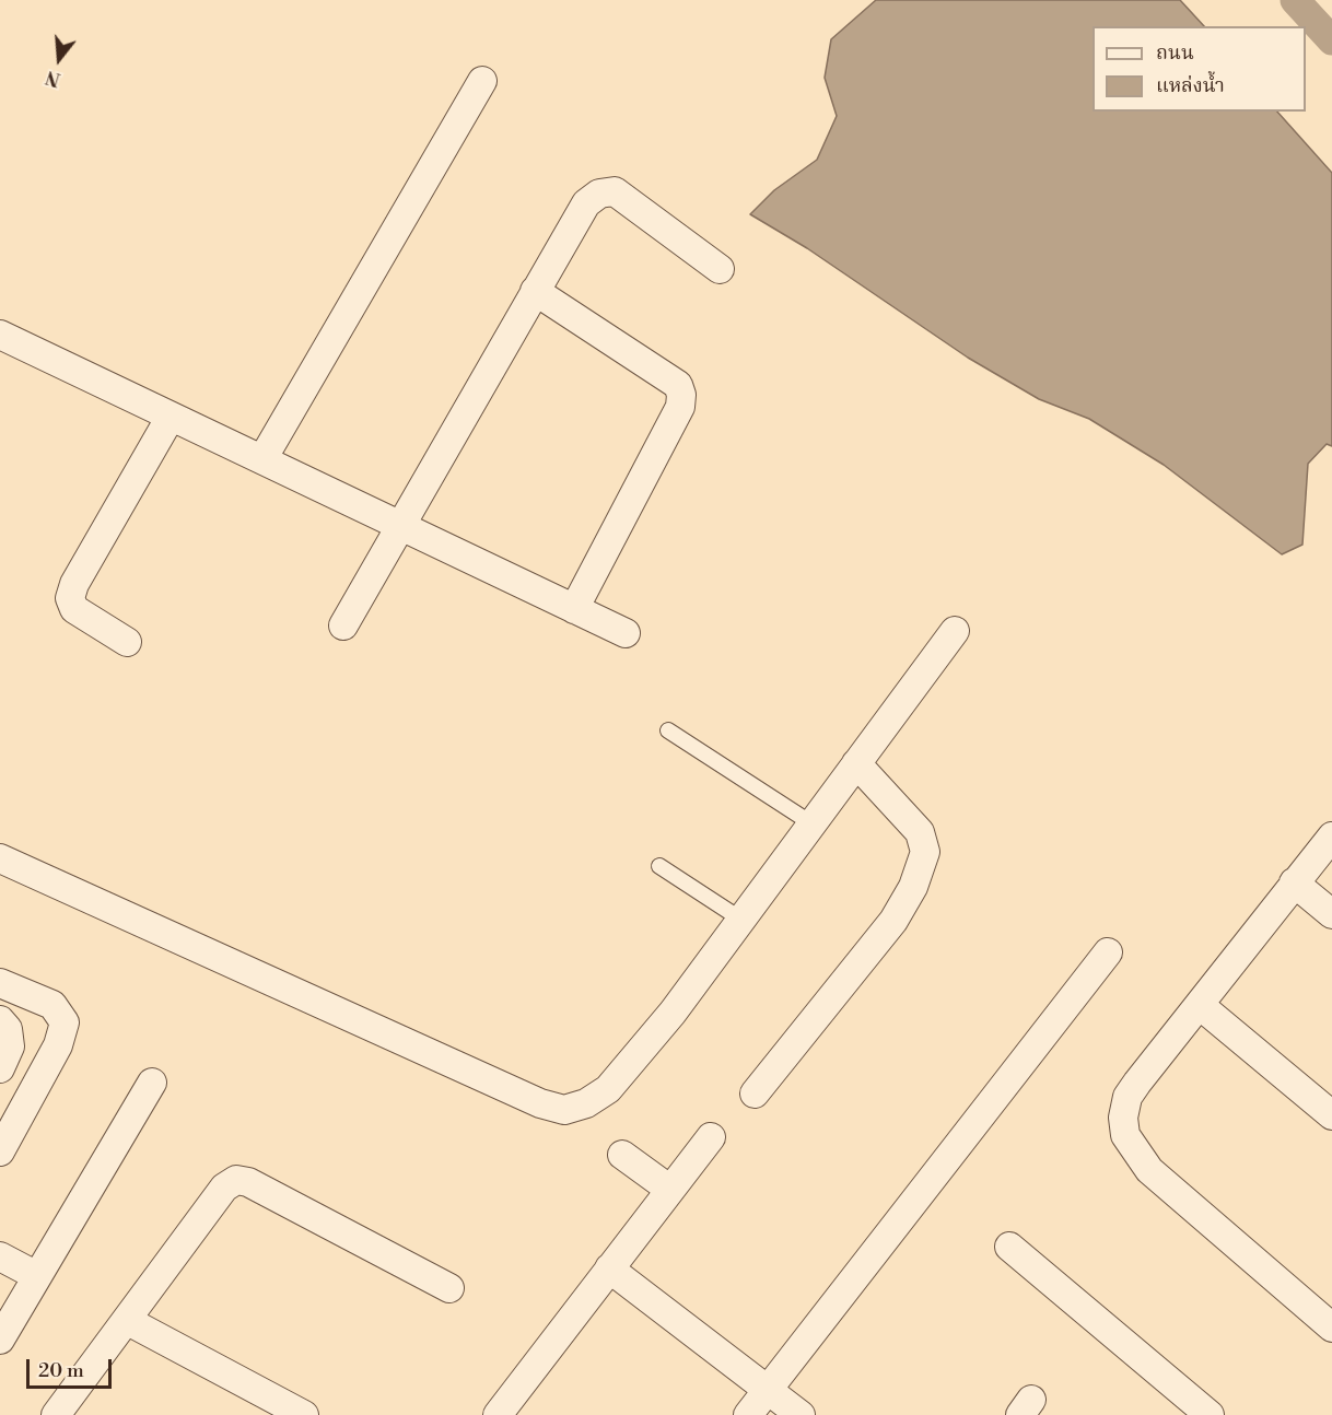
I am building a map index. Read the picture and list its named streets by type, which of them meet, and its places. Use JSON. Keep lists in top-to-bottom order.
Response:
{
  "legend": ["ถนน", "แหล่งน้ำ"],
  "scale_bar": "20 m",
  "north": "bottom"
}
